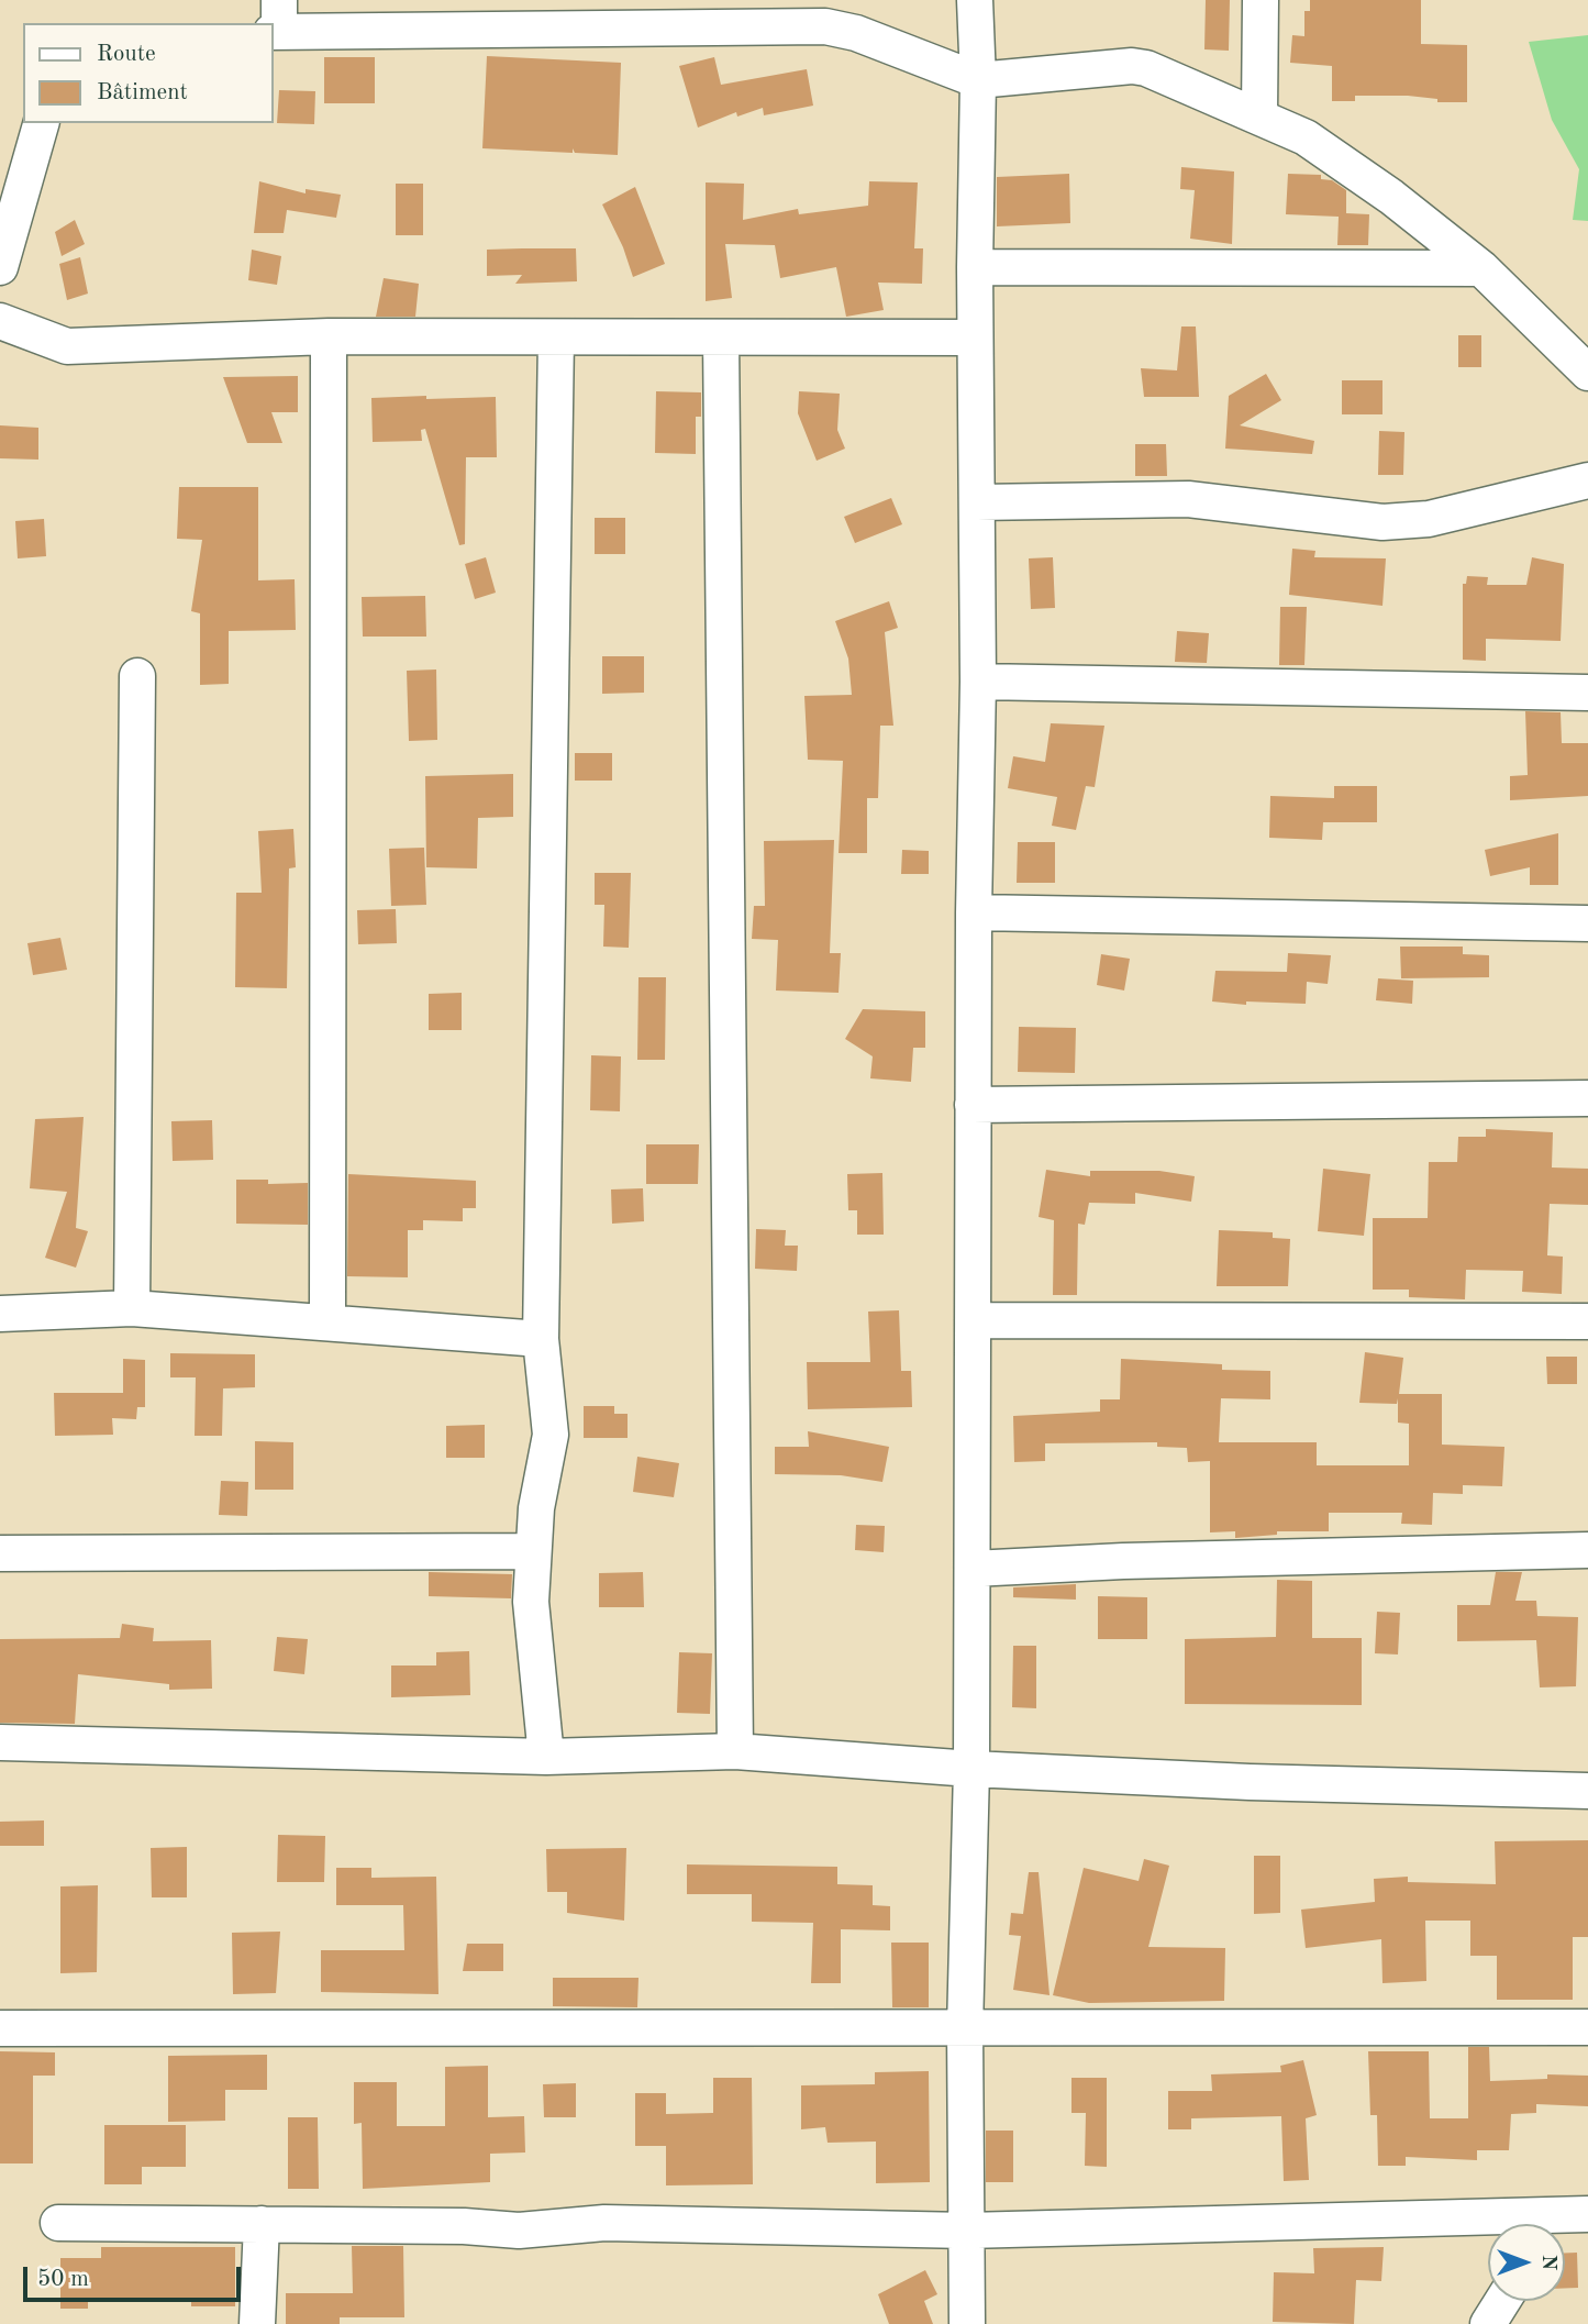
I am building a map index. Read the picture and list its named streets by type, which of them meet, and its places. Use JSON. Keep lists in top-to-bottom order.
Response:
{
  "legend": ["Route", "Bâtiment"],
  "scale_bar": "50 m",
  "north": "right"
}
